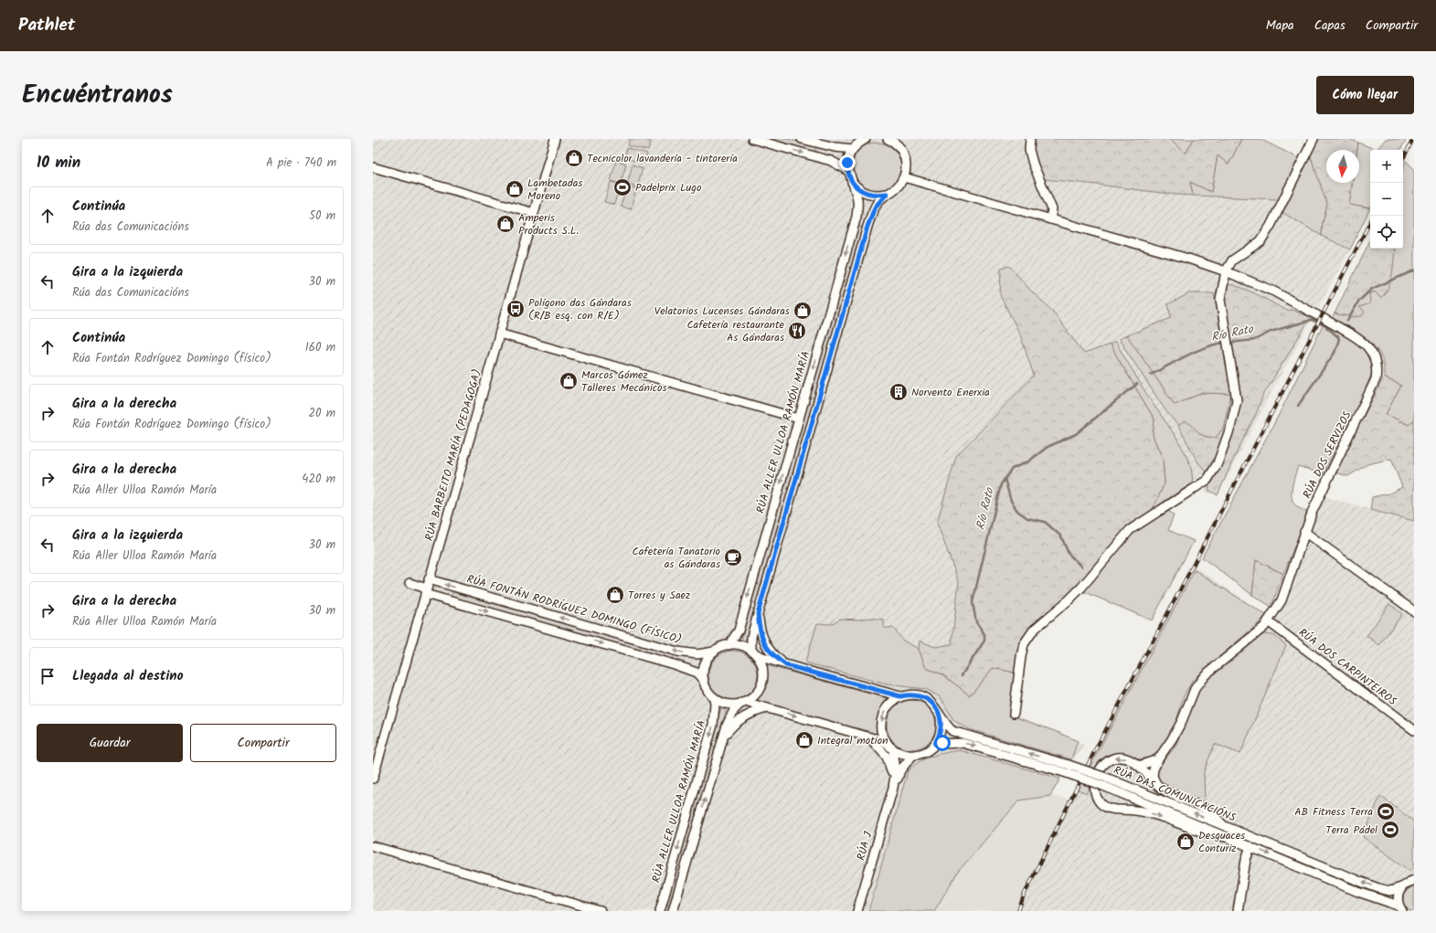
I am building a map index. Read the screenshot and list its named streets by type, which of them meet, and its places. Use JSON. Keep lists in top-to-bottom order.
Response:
{
  "streets": {
    "street": [
      "RÚA ALLER ULLOA RAMÓN MARÍA",
      "RÚA BARBEITO MARÍA (PEDAGOGA)",
      "RÚA DOS SERVIZOS",
      "RÚA FONTÁN RODRÍGUEZ DOMINGO (FÍSICO)",
      "RÚA DOS CARPINTEIROS",
      "RÚA DAS COMUNICACIÓNS",
      "RÚA J"
    ]
  },
  "crossings": [
    ["RÚA ALLER ULLOA RAMÓN MARÍA", "RÚA FONTÁN RODRÍGUEZ DOMINGO (FÍSICO)"],
    ["RÚA BARBEITO MARÍA (PEDAGOGA)", "RÚA FONTÁN RODRÍGUEZ DOMINGO (FÍSICO)"],
    ["RÚA DOS SERVIZOS", "RÚA DOS CARPINTEIROS"],
    ["RÚA DAS COMUNICACIÓNS", "RÚA J"]
  ],
  "water": ["Río Rato"],
  "places": {
    "shop": [
      "Tecnicolor lavandería - tintorería",
      "Lambetadas Moreno",
      "Amperis Products S.L.",
      "Velatorios Lucenses Gándaras",
      "Marcos Gómez Talleres Mecánicos",
      "Torres y Saez",
      "Integral motion",
      "Desguaces Conturiz"
    ],
    "sports": ["Padelprix Lugo", "AB Fitness Terra", "Terra Pádel"],
    "bus stop": ["Polígono das Gándaras (R/B esq. con R/E)"],
    "restaurant": ["Cafetería restaurante As Gándaras"],
    "building": ["Norvento Enerxia"],
    "cafe": ["Cafetería Tanatorio as Gándaras"]
  },
  "north": "bottom",
  "page": {
    "header": "Pathlet",
    "nav": ["Mapa", "Capas", "Compartir"],
    "title": "Encuéntranos",
    "buttons": [
      "Cómo llegar",
      ["Guardar", "Compartir"]
    ],
    "heading": ["10 min", "A pie · 740 m"],
    "map_buttons": ["+", "−"],
    "list": [
      ["Continúa", "Rúa das Comunicacións", "50 m"],
      ["Gira a la izquierda", "Rúa das Comunicacións", "30 m"],
      ["Continúa", "Rúa Fontán Rodríguez Domingo (físico)", "160 m"],
      ["Gira a la derecha", "Rúa Fontán Rodríguez Domingo (físico)", "20 m"],
      ["Gira a la derecha", "Rúa Aller Ulloa Ramón María", "420 m"],
      ["Gira a la izquierda", "Rúa Aller Ulloa Ramón María", "30 m"],
      ["Gira a la derecha", "Rúa Aller Ulloa Ramón María", "30 m"],
      "Llegada al destino"
    ]
  }
}
